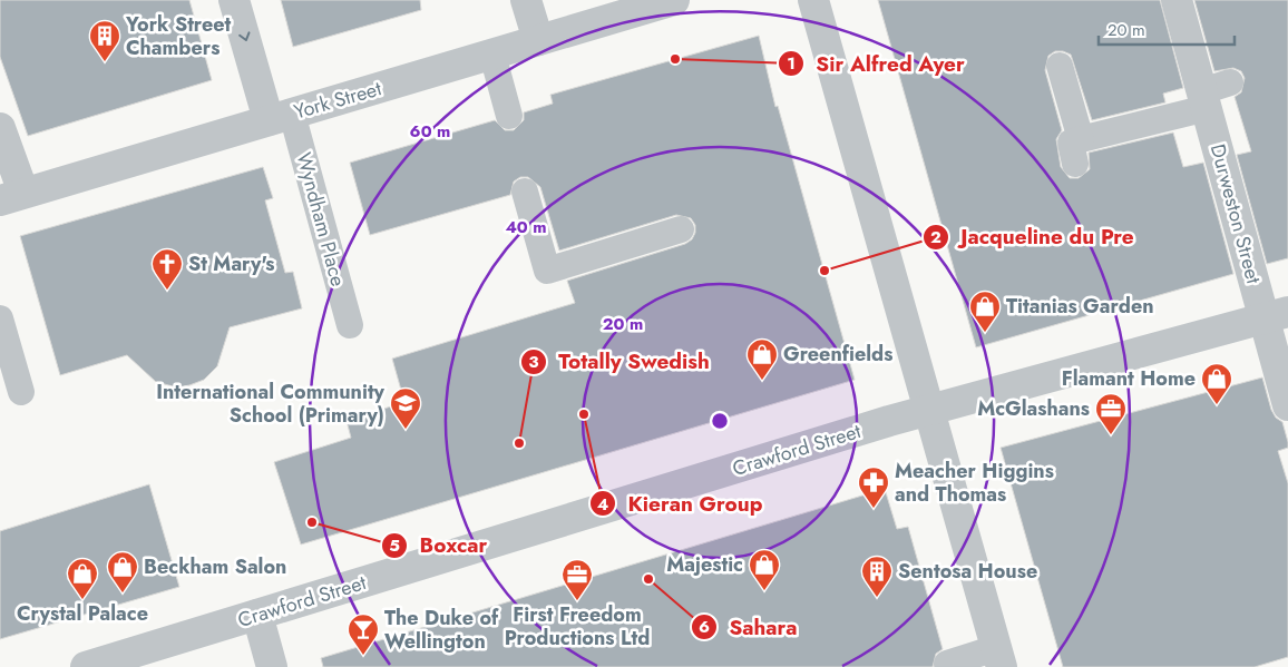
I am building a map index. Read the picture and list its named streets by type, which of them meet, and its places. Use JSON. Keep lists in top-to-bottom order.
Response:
{
  "streets": {
    "street": ["York Street", "Durweston Street", "Crawford Street"],
    "lane": ["Wyndham Place"]
  },
  "crossings": [
    ["York Street", "Wyndham Place"],
    ["Durweston Street", "Crawford Street"]
  ],
  "places": {
    "other": [
      "Sir Alfred Ayer",
      "Jacqueline du Pre",
      "Kieran Group",
      "Totally Swedish",
      "Boxcar",
      "Sahara"
    ],
    "building": ["York Street Chambers", "Sentosa House"],
    "church": ["St Mary's"],
    "shop": [
      "Titanias Garden",
      "Greenfields",
      "Flamant Home",
      "Majestic",
      "Beckham Salon",
      "Crystal Palace"
    ],
    "school or university": ["International Community School (Primary)"],
    "office": ["McGlashans", "First Freedom Productions Ltd"],
    "pharmacy": ["Meacher Higgins and Thomas"],
    "bar": ["The Duke of Wellington"]
  },
  "scale_bar": "20 m",
  "rings": ["60 m", "40 m", "20 m"]
}
